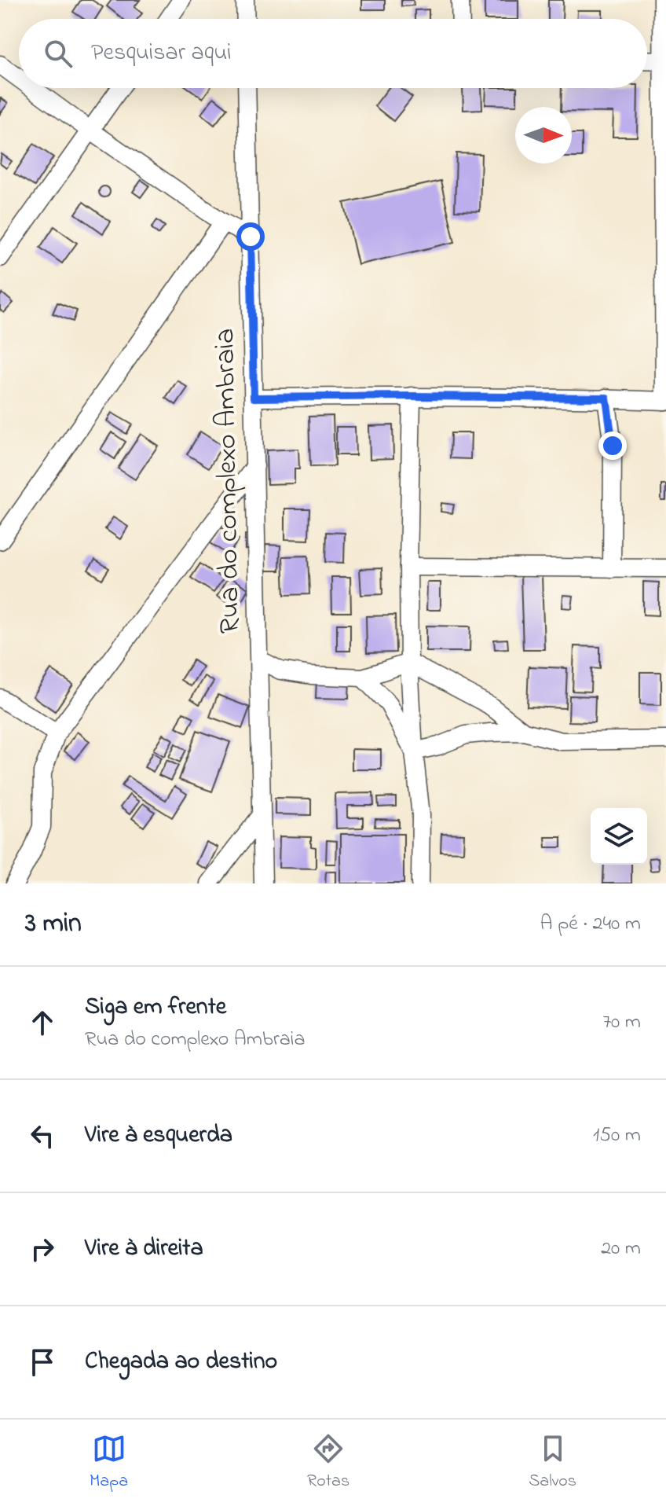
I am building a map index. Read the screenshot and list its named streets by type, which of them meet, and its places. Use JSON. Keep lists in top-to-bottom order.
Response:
{
  "streets": {
    "street": ["Rua do complexo Ambraia"]
  },
  "north": "right",
  "page": {
    "search": "Pesquisar aqui",
    "heading": ["3 min", "A pé · 240 m"],
    "list": [
      ["Siga em frente", "Rua do complexo Ambraia", "70 m"],
      ["Vire à esquerda", "150 m"],
      ["Vire à direita", "20 m"],
      "Chegada ao destino"
    ],
    "nav": ["Mapa", "Rotas", "Salvos"]
  }
}
